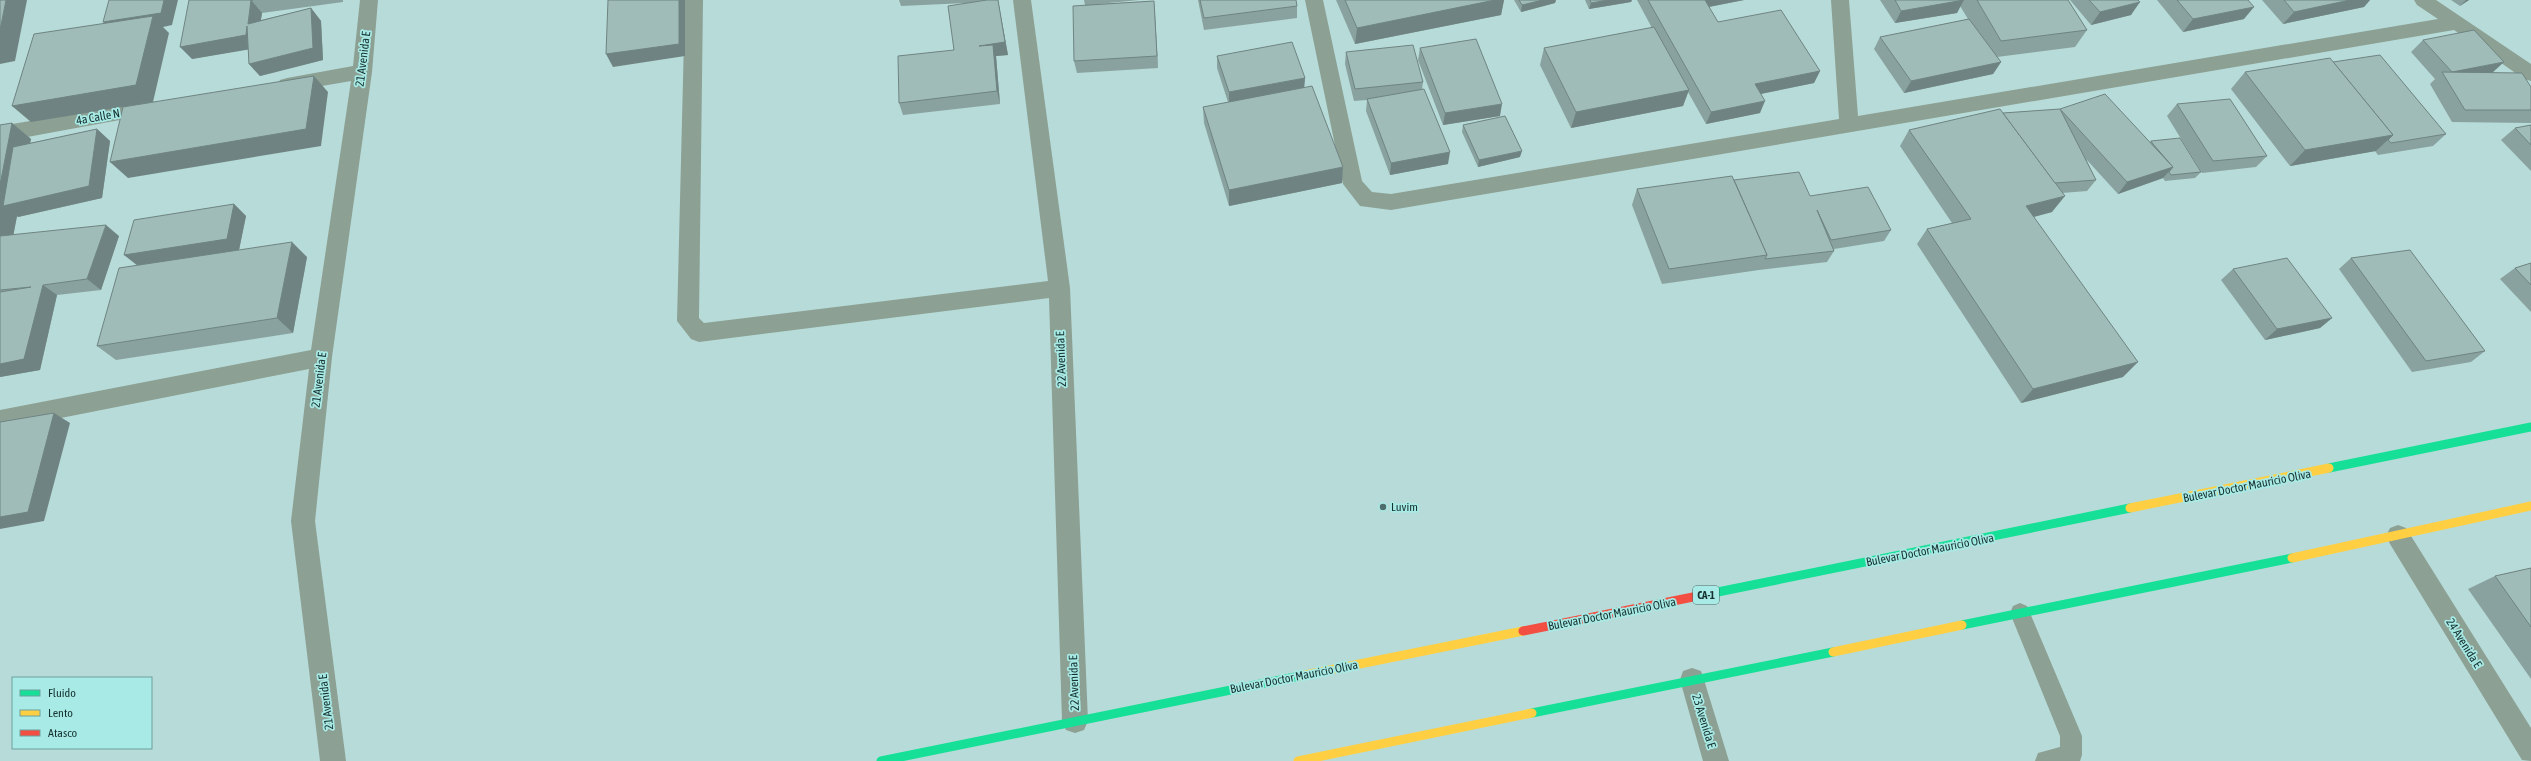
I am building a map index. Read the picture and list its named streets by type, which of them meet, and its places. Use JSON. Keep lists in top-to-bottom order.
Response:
{
  "streets": {
    "highway": ["Bulevar Doctor Mauricio Oliva", "CA-1"],
    "street": [
      "21 Avenida E",
      "4a Calle N",
      "22 Avenida E",
      "24 Avenida E",
      "23 Avenida E"
    ]
  },
  "crossings": [
    ["22 Avenida E", "Bulevar Doctor Mauricio Oliva"]
  ],
  "places": ["Luvim"],
  "legend": ["Fluido", "Lento", "Atasco"]
}
